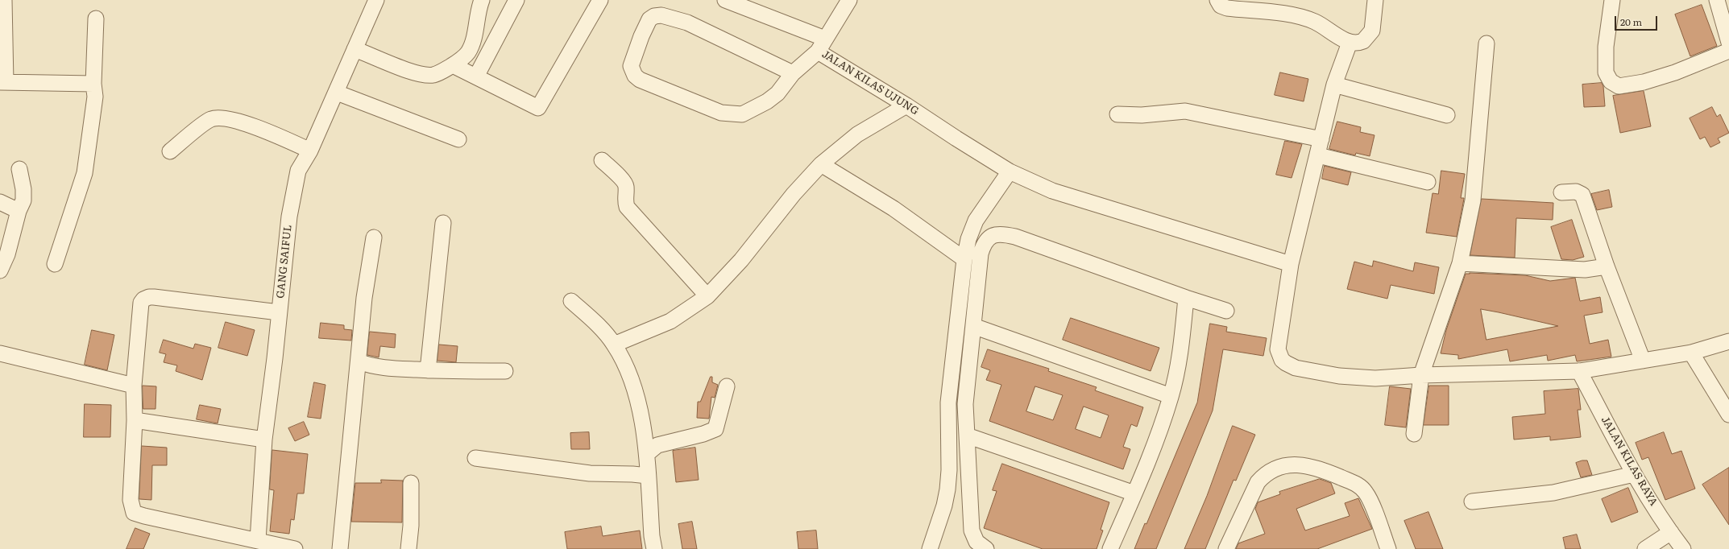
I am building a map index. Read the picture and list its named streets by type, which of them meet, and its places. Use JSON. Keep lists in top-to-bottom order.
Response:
{
  "streets": {
    "street": ["JALAN KILAS UJUNG", "GANG SAIFUL", "JALAN KILAS RAYA"]
  },
  "scale_bar": "20 m"
}
